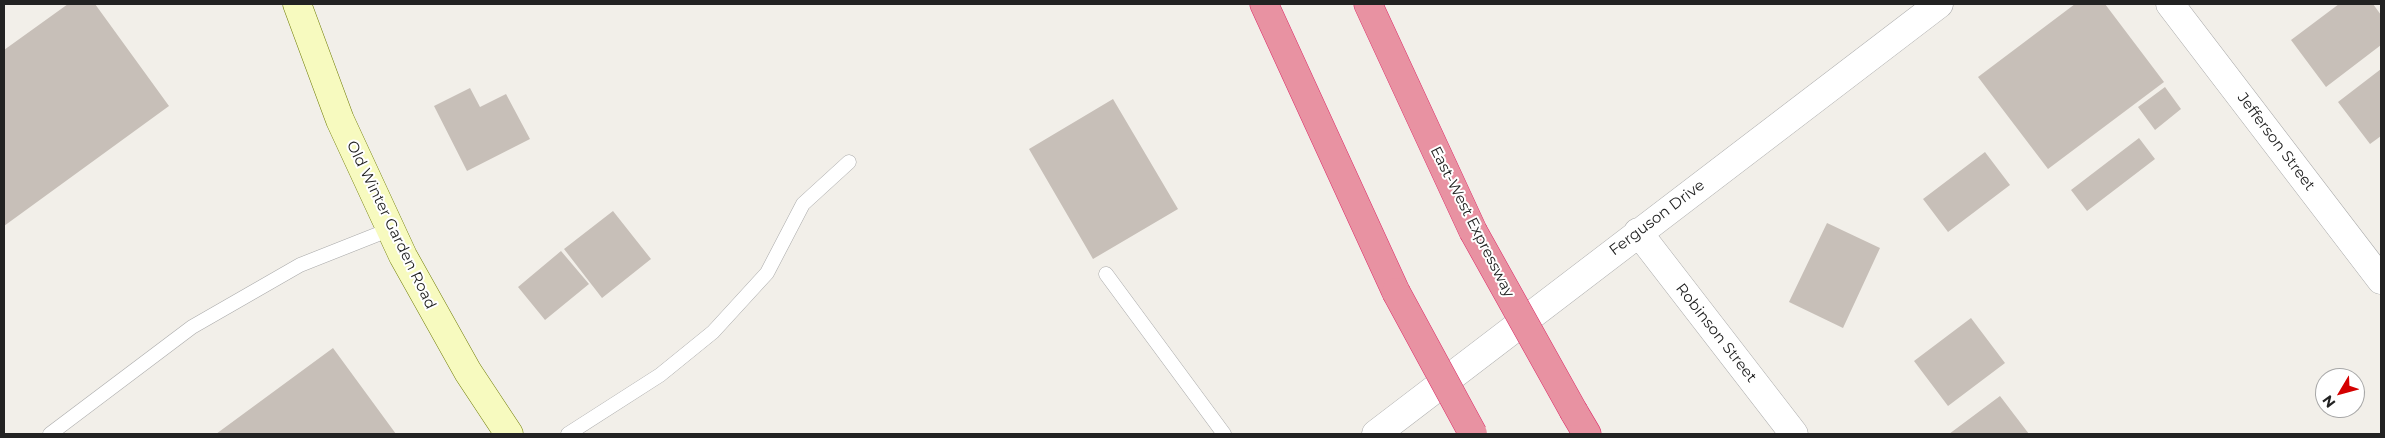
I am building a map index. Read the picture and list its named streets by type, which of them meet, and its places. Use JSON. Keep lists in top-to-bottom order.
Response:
{
  "streets": {
    "highway": ["East-West Expressway"],
    "main road": ["Old Winter Garden Road"],
    "street": ["Jefferson Street", "Ferguson Drive", "Robinson Street"]
  },
  "crossings": [
    ["Ferguson Drive", "Robinson Street"]
  ],
  "north": "bottom left"
}
